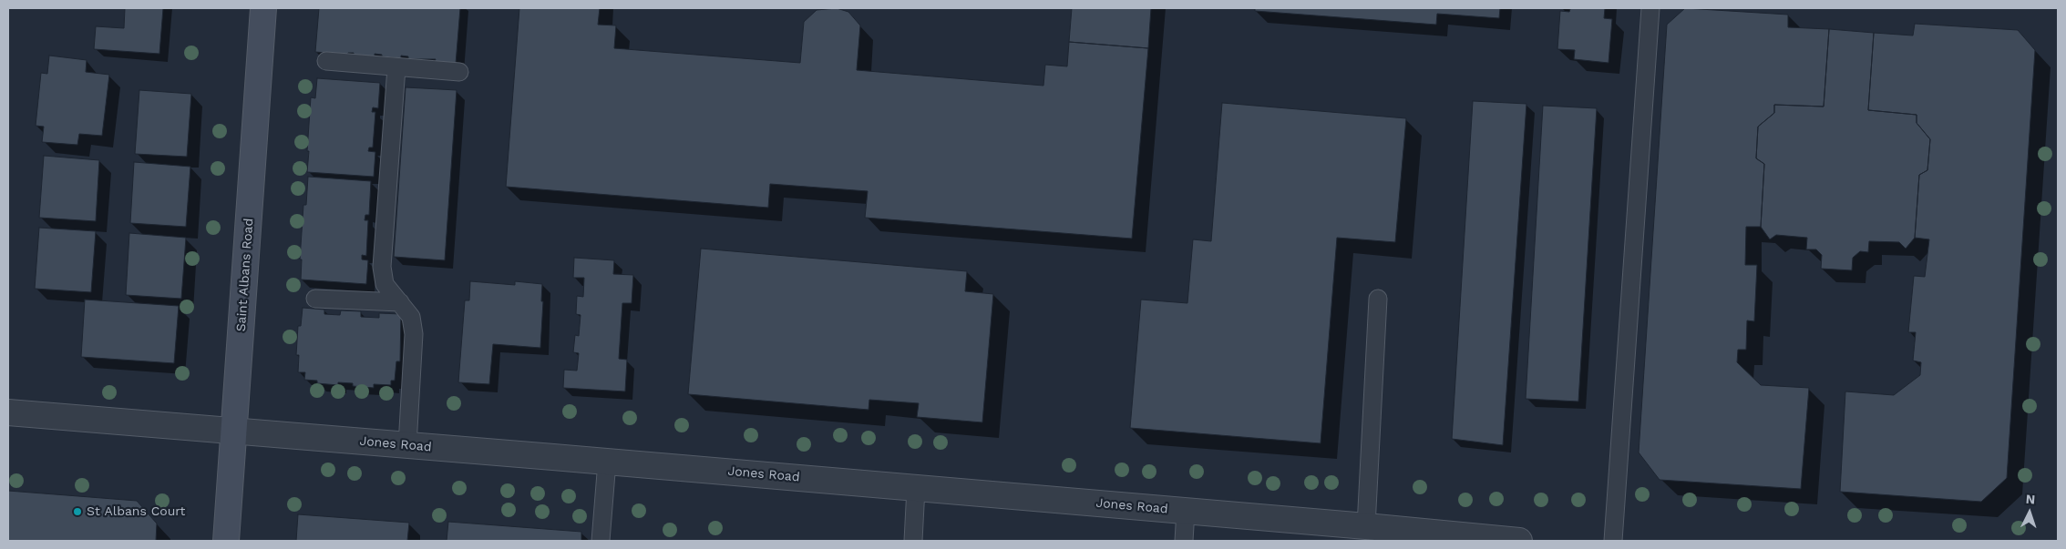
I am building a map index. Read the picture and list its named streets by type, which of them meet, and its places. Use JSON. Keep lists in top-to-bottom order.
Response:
{
  "streets": {
    "street": ["Saint Albans Road", "Jones Road"]
  },
  "crossings": [
    ["Saint Albans Road", "Jones Road"]
  ],
  "places": ["St Albans Court"],
  "north": "top"
}
